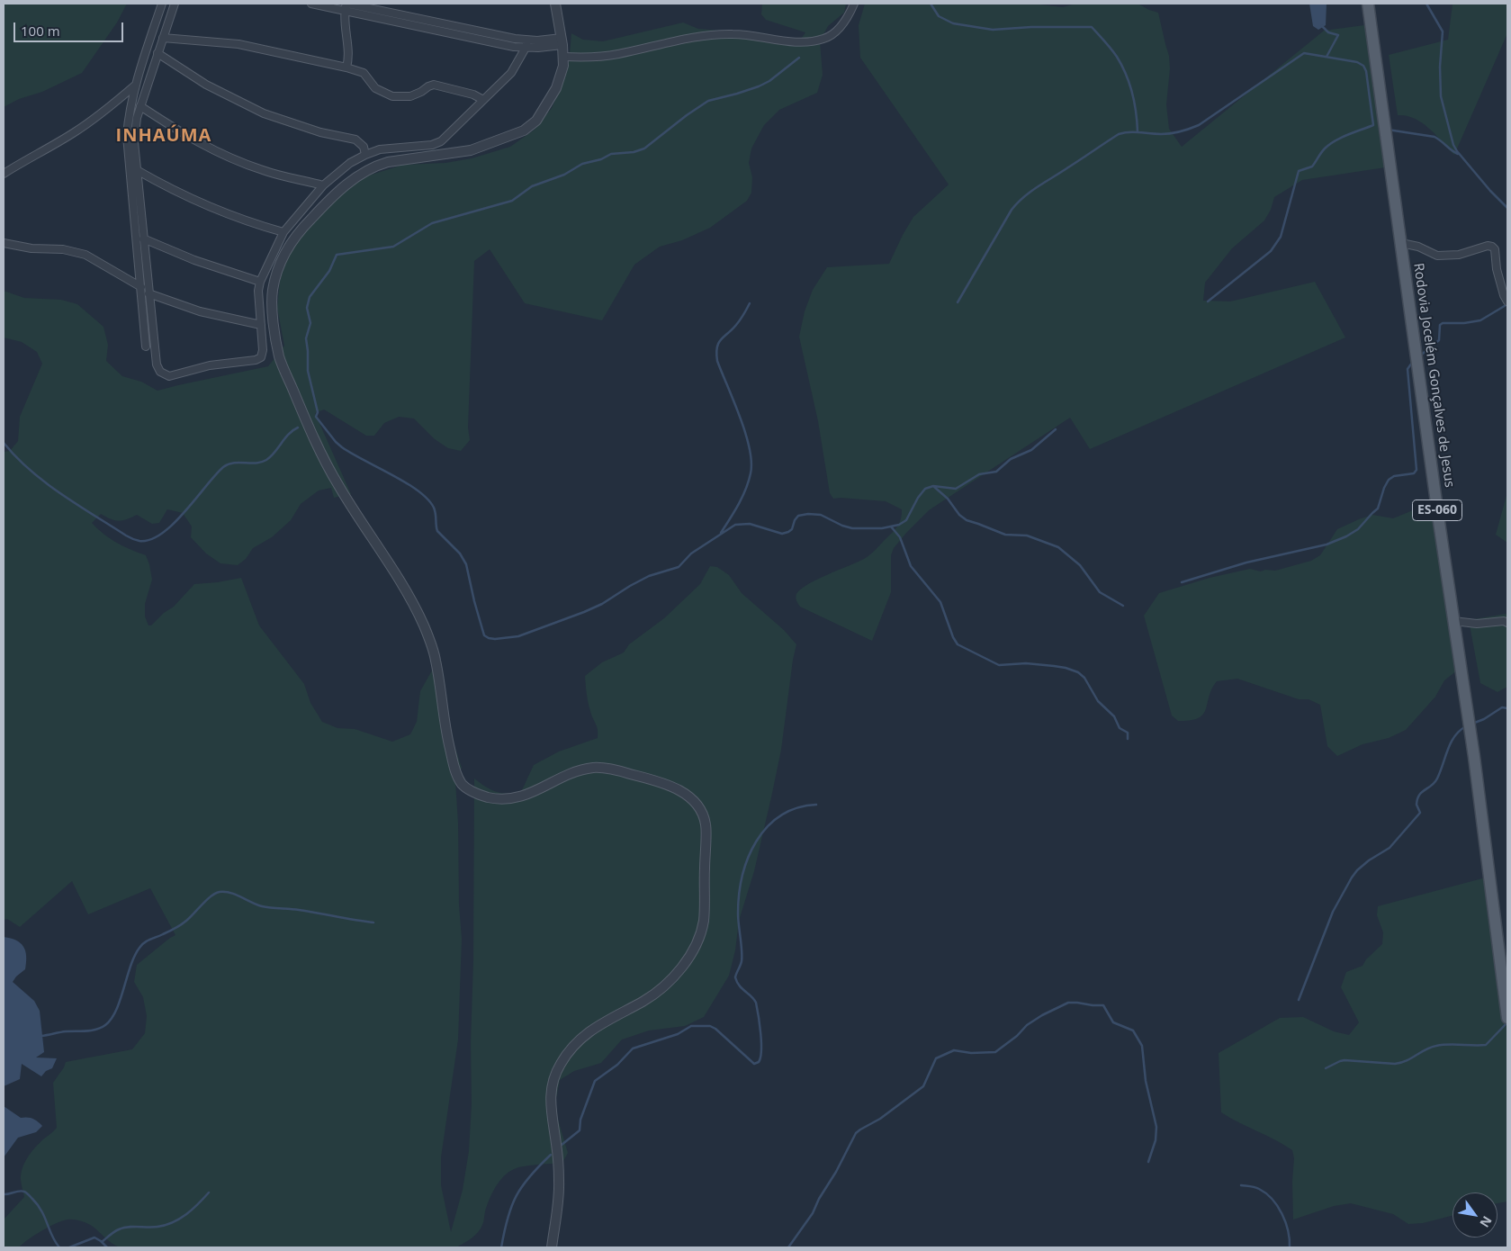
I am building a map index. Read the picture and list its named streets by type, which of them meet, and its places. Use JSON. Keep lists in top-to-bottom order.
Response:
{
  "streets": {
    "main road": ["Rodovia Jocelém Gonçalves de Jesus", "ES-060"]
  },
  "districts": ["INHAÚMA"],
  "scale_bar": "100 m",
  "north": "bottom right"
}
